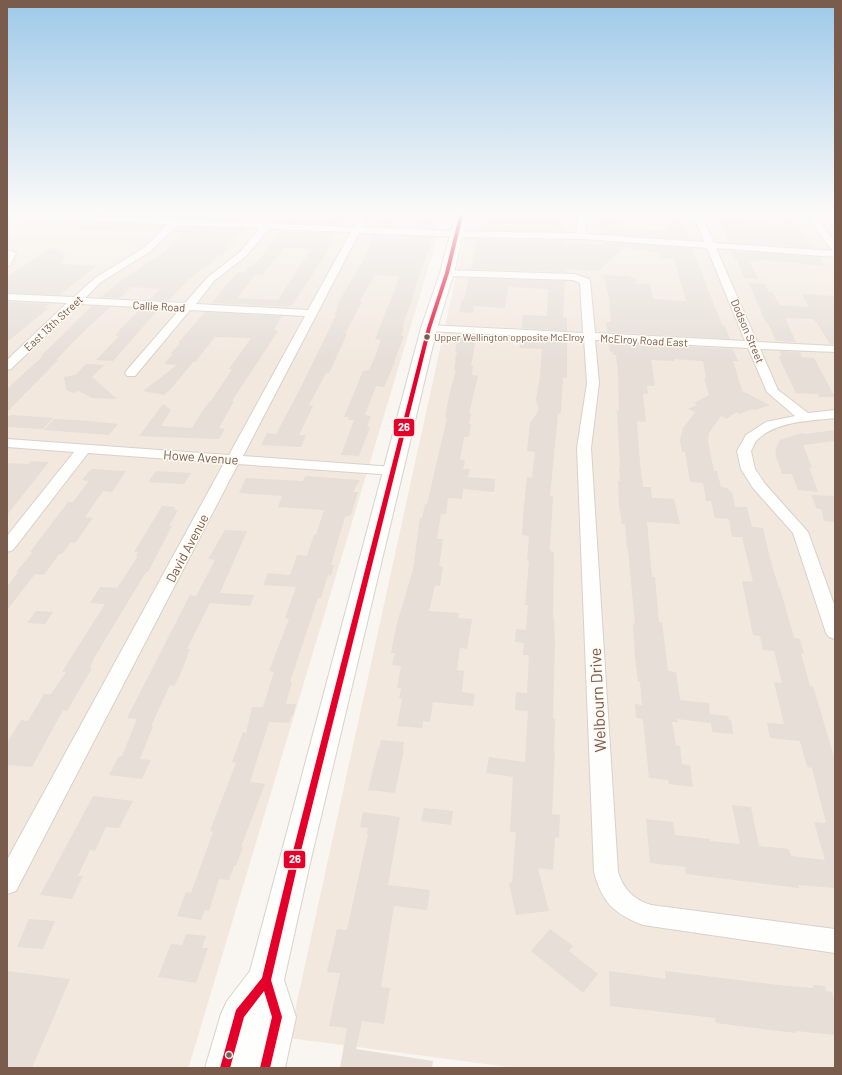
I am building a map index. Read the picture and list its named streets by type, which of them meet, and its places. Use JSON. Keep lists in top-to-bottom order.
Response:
{
  "streets": {
    "street": [
      "Callie Road",
      "East 13th Street",
      "Dodson Street",
      "McElroy Road East",
      "Howe Avenue",
      "David Avenue",
      "Welbourn Drive"
    ]
  },
  "crossings": [
    ["Callie Road", "East 13th Street"],
    ["Callie Road", "David Avenue"],
    ["Dodson Street", "McElroy Road East"],
    ["McElroy Road East", "Welbourn Drive"],
    ["Howe Avenue", "David Avenue"]
  ],
  "places": ["Upper Wellington opposite McElroy"],
  "lines": ["transit line 26"]
}
